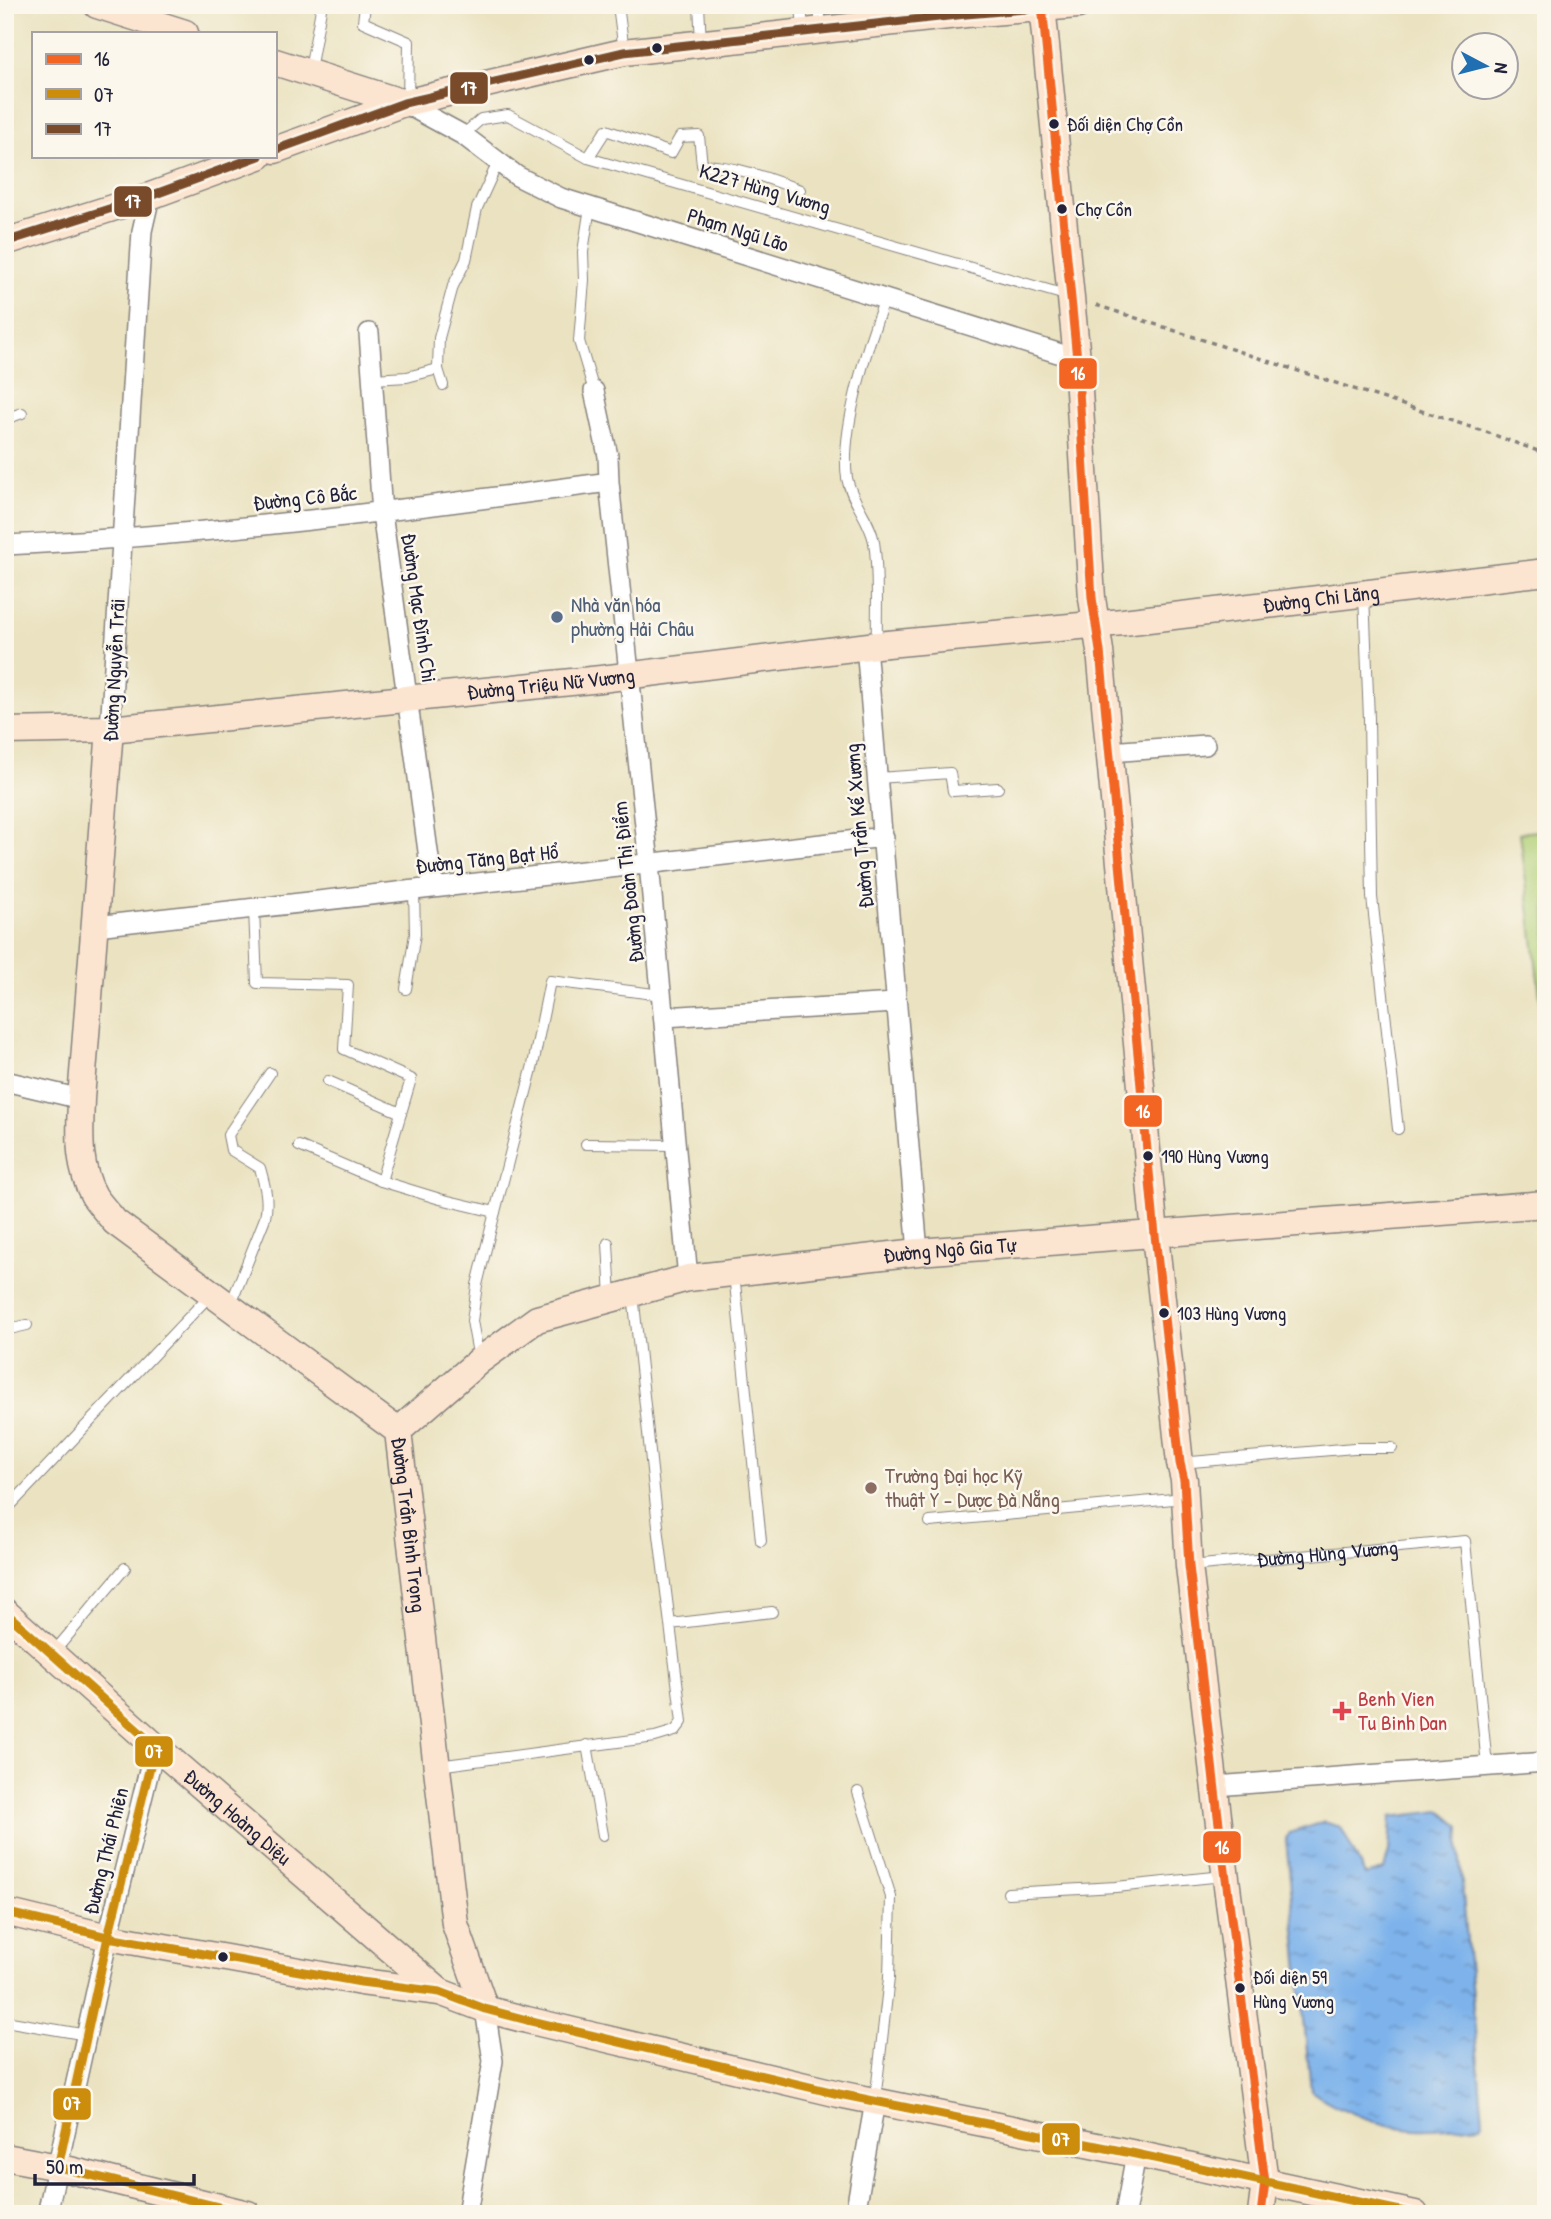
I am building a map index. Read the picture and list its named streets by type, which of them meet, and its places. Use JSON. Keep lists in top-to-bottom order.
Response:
{
  "streets": {
    "street": [
      "Phạm Ngũ Lão",
      "Đường Cô Bắc",
      "Đường Chi Lăng",
      "Đường Mạc Đĩnh Chi",
      "Đường Nguyễn Trãi",
      "Đường Triệu Nữ Vương",
      "Đường Trần Kế Xương",
      "Đường Tăng Bạt Hổ",
      "Đường Đoàn Thị Điểm",
      "Đường Ngô Gia Tự",
      "Đường Trần Bình Trọng",
      "Đường Hoàng Diệu",
      "Đường Thái Phiên"
    ],
    "lane": ["K227 Hùng Vương", "Đường Hùng Vương"]
  },
  "crossings": [
    ["K227 Hùng Vương", "Phạm Ngũ Lão"],
    ["Đường Cô Bắc", "Đường Mạc Đĩnh Chi"],
    ["Đường Cô Bắc", "Đường Nguyễn Trãi"],
    ["Đường Cô Bắc", "Đường Đoàn Thị Điểm"],
    ["Đường Chi Lăng", "Đường Triệu Nữ Vương"],
    ["Đường Mạc Đĩnh Chi", "Đường Triệu Nữ Vương"],
    ["Đường Mạc Đĩnh Chi", "Đường Tăng Bạt Hổ"],
    ["Đường Nguyễn Trãi", "Đường Triệu Nữ Vương"],
    ["Đường Nguyễn Trãi", "Đường Tăng Bạt Hổ"],
    ["Đường Nguyễn Trãi", "Đường Trần Bình Trọng"],
    ["Đường Triệu Nữ Vương", "Đường Trần Kế Xương"],
    ["Đường Triệu Nữ Vương", "Đường Đoàn Thị Điểm"],
    ["Đường Trần Kế Xương", "Đường Tăng Bạt Hổ"],
    ["Đường Trần Kế Xương", "Đường Ngô Gia Tự"],
    ["Đường Tăng Bạt Hổ", "Đường Đoàn Thị Điểm"],
    ["Đường Đoàn Thị Điểm", "Đường Ngô Gia Tự"],
    ["Đường Ngô Gia Tự", "Đường Trần Bình Trọng"],
    ["Đường Hoàng Diệu", "Đường Thái Phiên"]
  ],
  "places": {
    "other": [
      "Đối diện Chợ Cồn",
      "Chợ Cồn",
      "Nhà văn hóa phường Hải Châu",
      "190 Hùng Vương",
      "103 Hùng Vương",
      "Trường Đại học Kỹ thuật Y - Dược Đà Nẵng",
      "Đối diện 59 Hùng Vương"
    ],
    "health": ["Benh Vien Tu Binh Dan"]
  },
  "lines": ["transit line 16", "transit line 17", "transit line 07"],
  "legend": ["16", "07", "17"],
  "scale_bar": "50 m",
  "north": "right"
}
